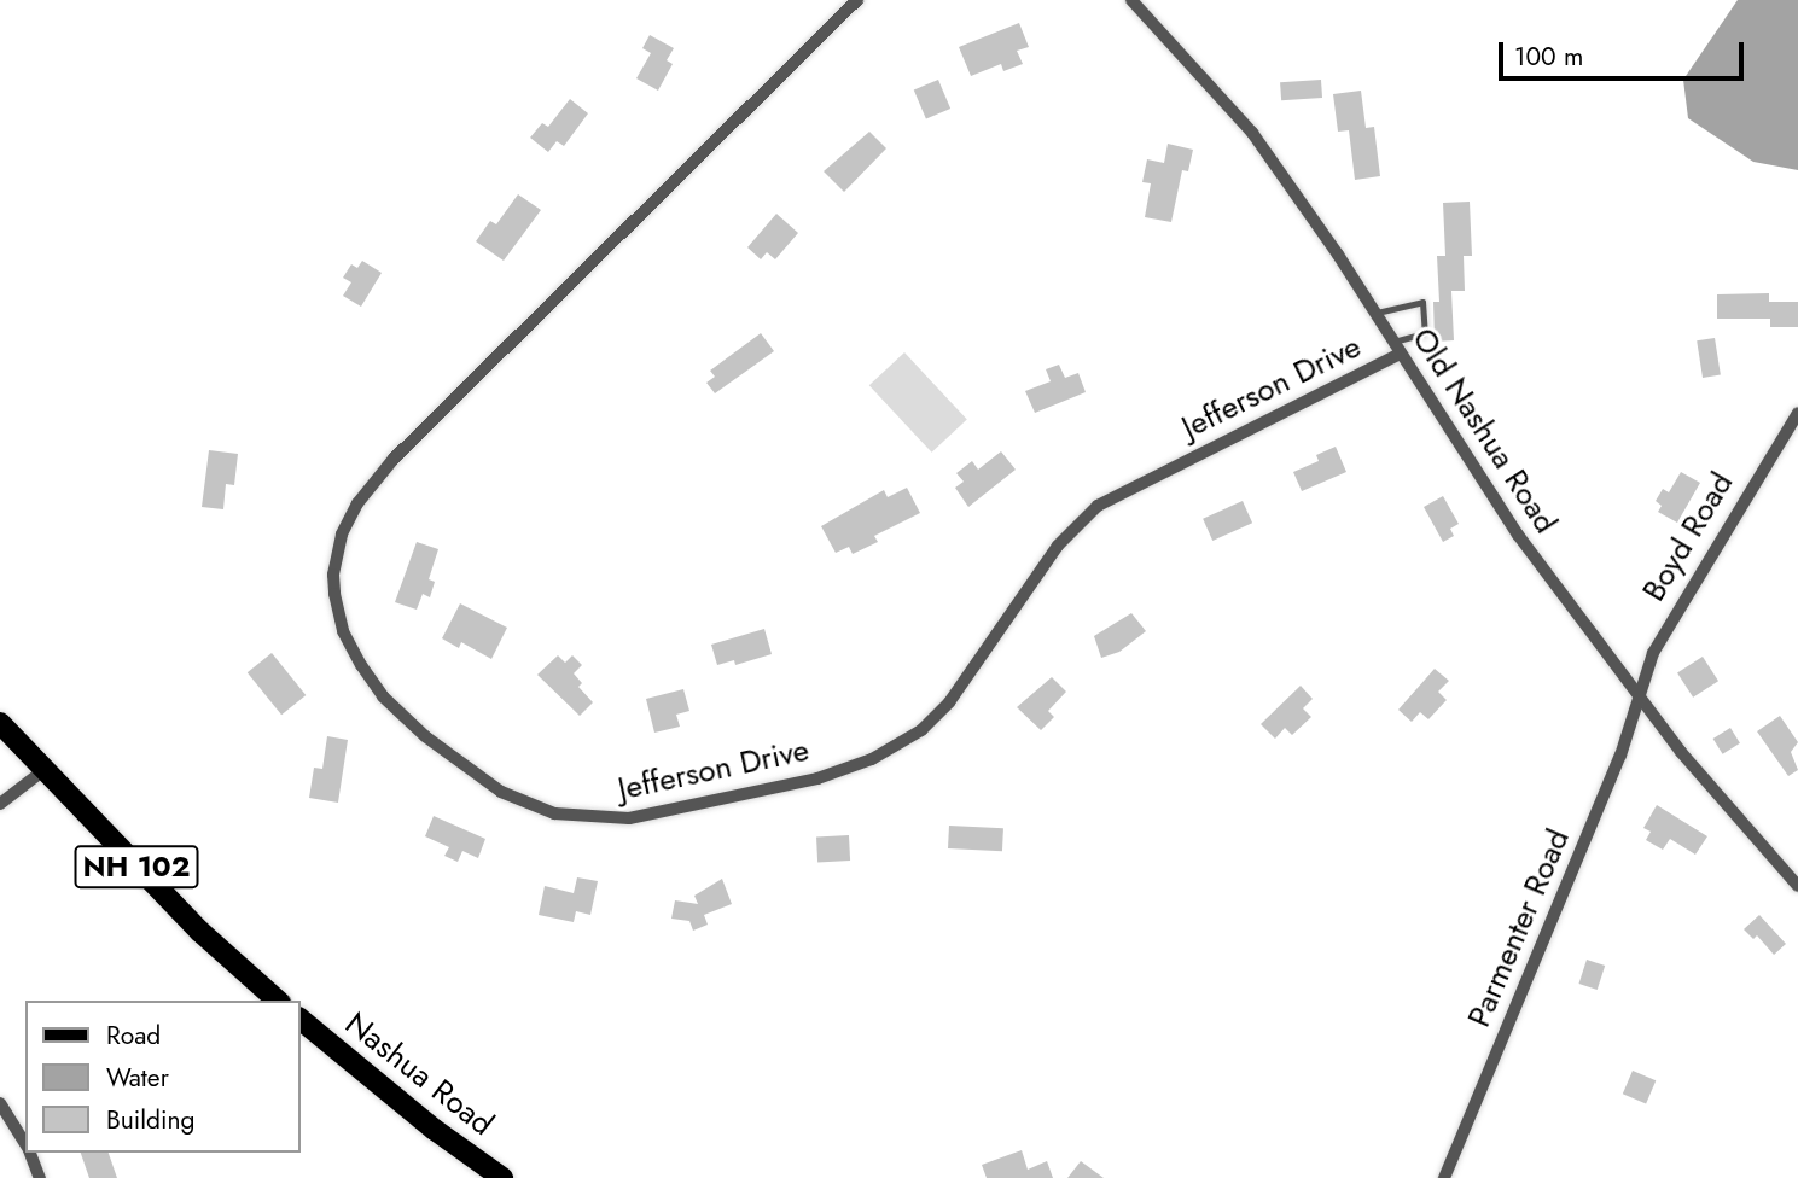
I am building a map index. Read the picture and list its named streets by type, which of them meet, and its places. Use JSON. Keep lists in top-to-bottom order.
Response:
{
  "streets": {
    "main road": ["NH 102", "Nashua Road"],
    "street": [
      "Jefferson Drive",
      "Old Nashua Road",
      "Boyd Road",
      "Parmenter Road"
    ]
  },
  "crossings": [
    ["Jefferson Drive", "Old Nashua Road"],
    ["Old Nashua Road", "Boyd Road"],
    ["Old Nashua Road", "Parmenter Road"],
    ["Boyd Road", "Parmenter Road"]
  ],
  "legend": ["Road", "Water", "Building"],
  "scale_bar": "100 m"
}
